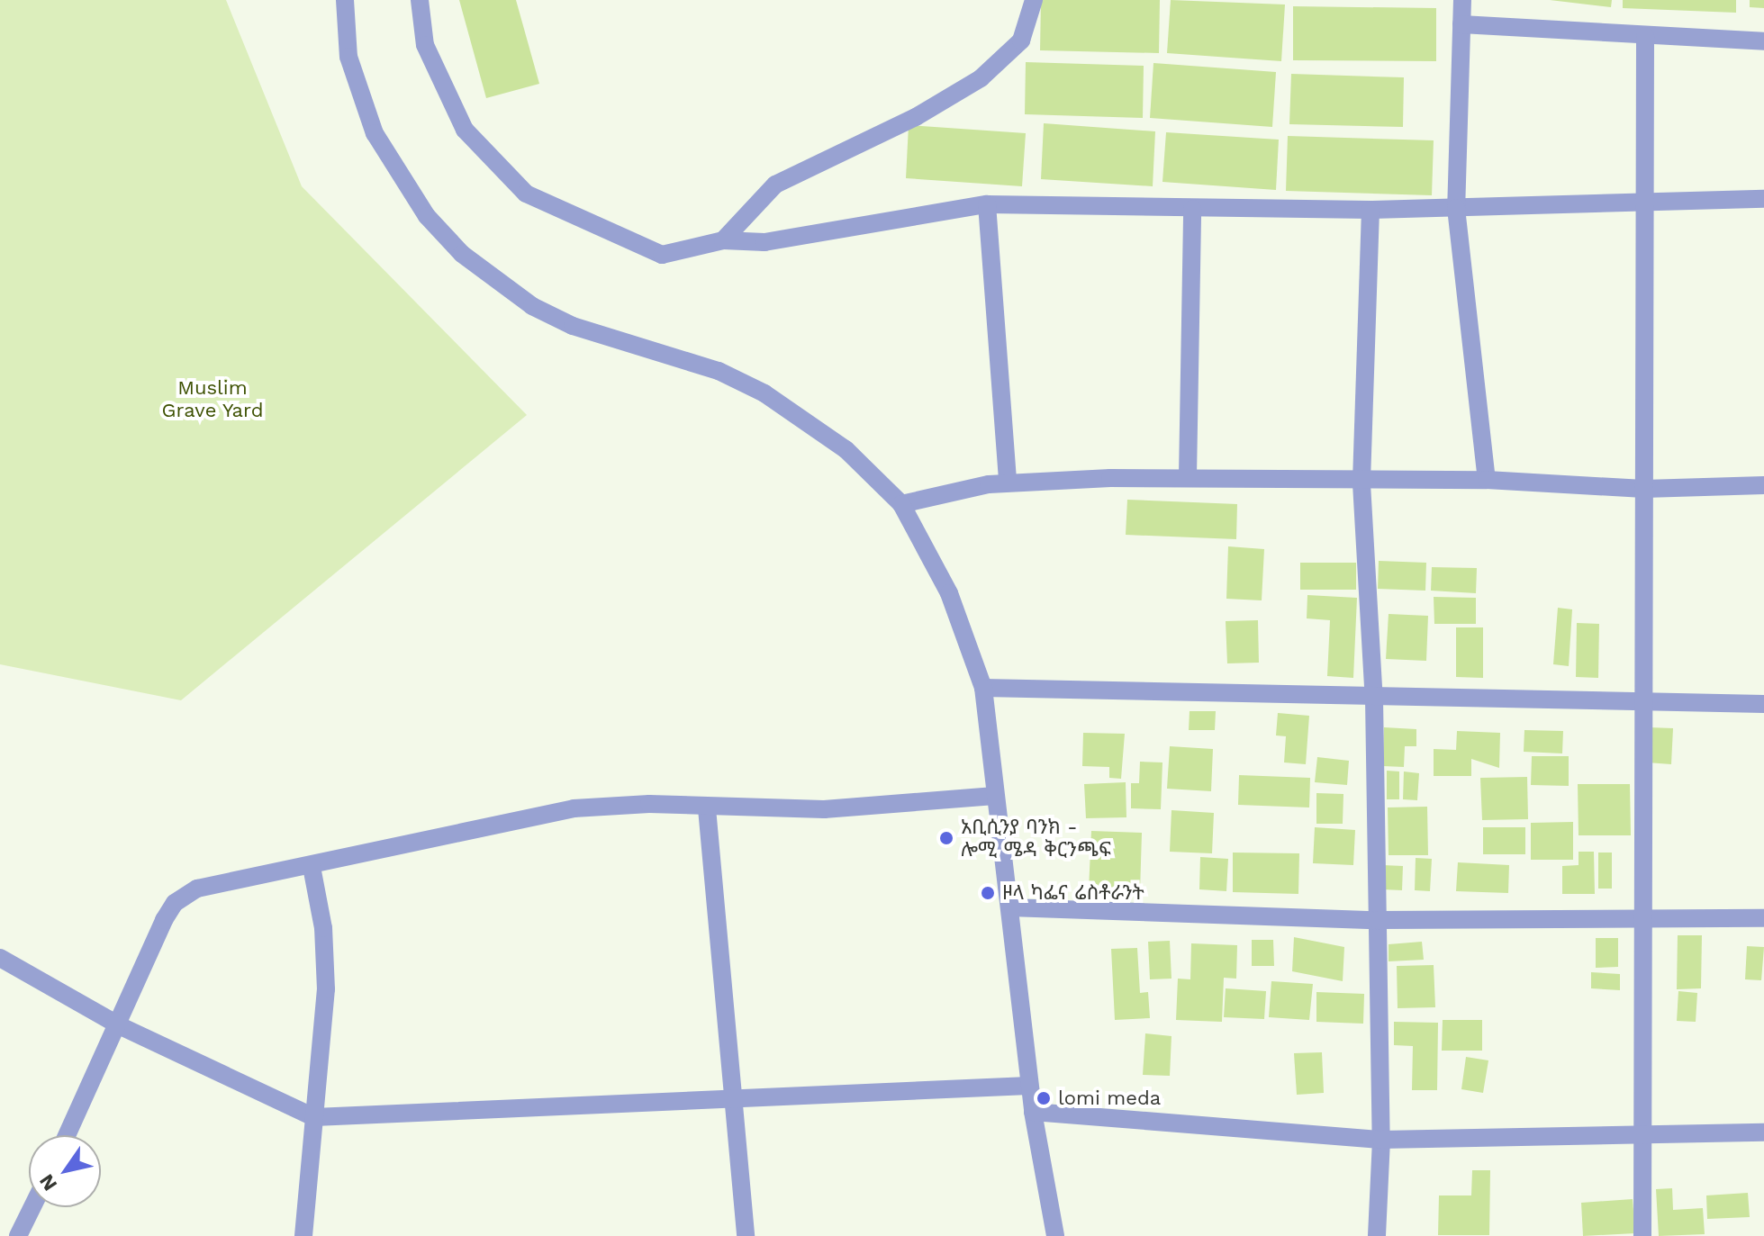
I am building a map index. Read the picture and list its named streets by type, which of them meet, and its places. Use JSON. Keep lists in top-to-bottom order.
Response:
{
  "parks": ["Muslim Grave Yard"],
  "places": ["አቢሲንያ ባንክ - ሎሚ ሜዳ ቅርንጫፍ", "ዞላ ካፌና ሬስቶራንት", "lomi meda"],
  "north": "bottom left"
}
